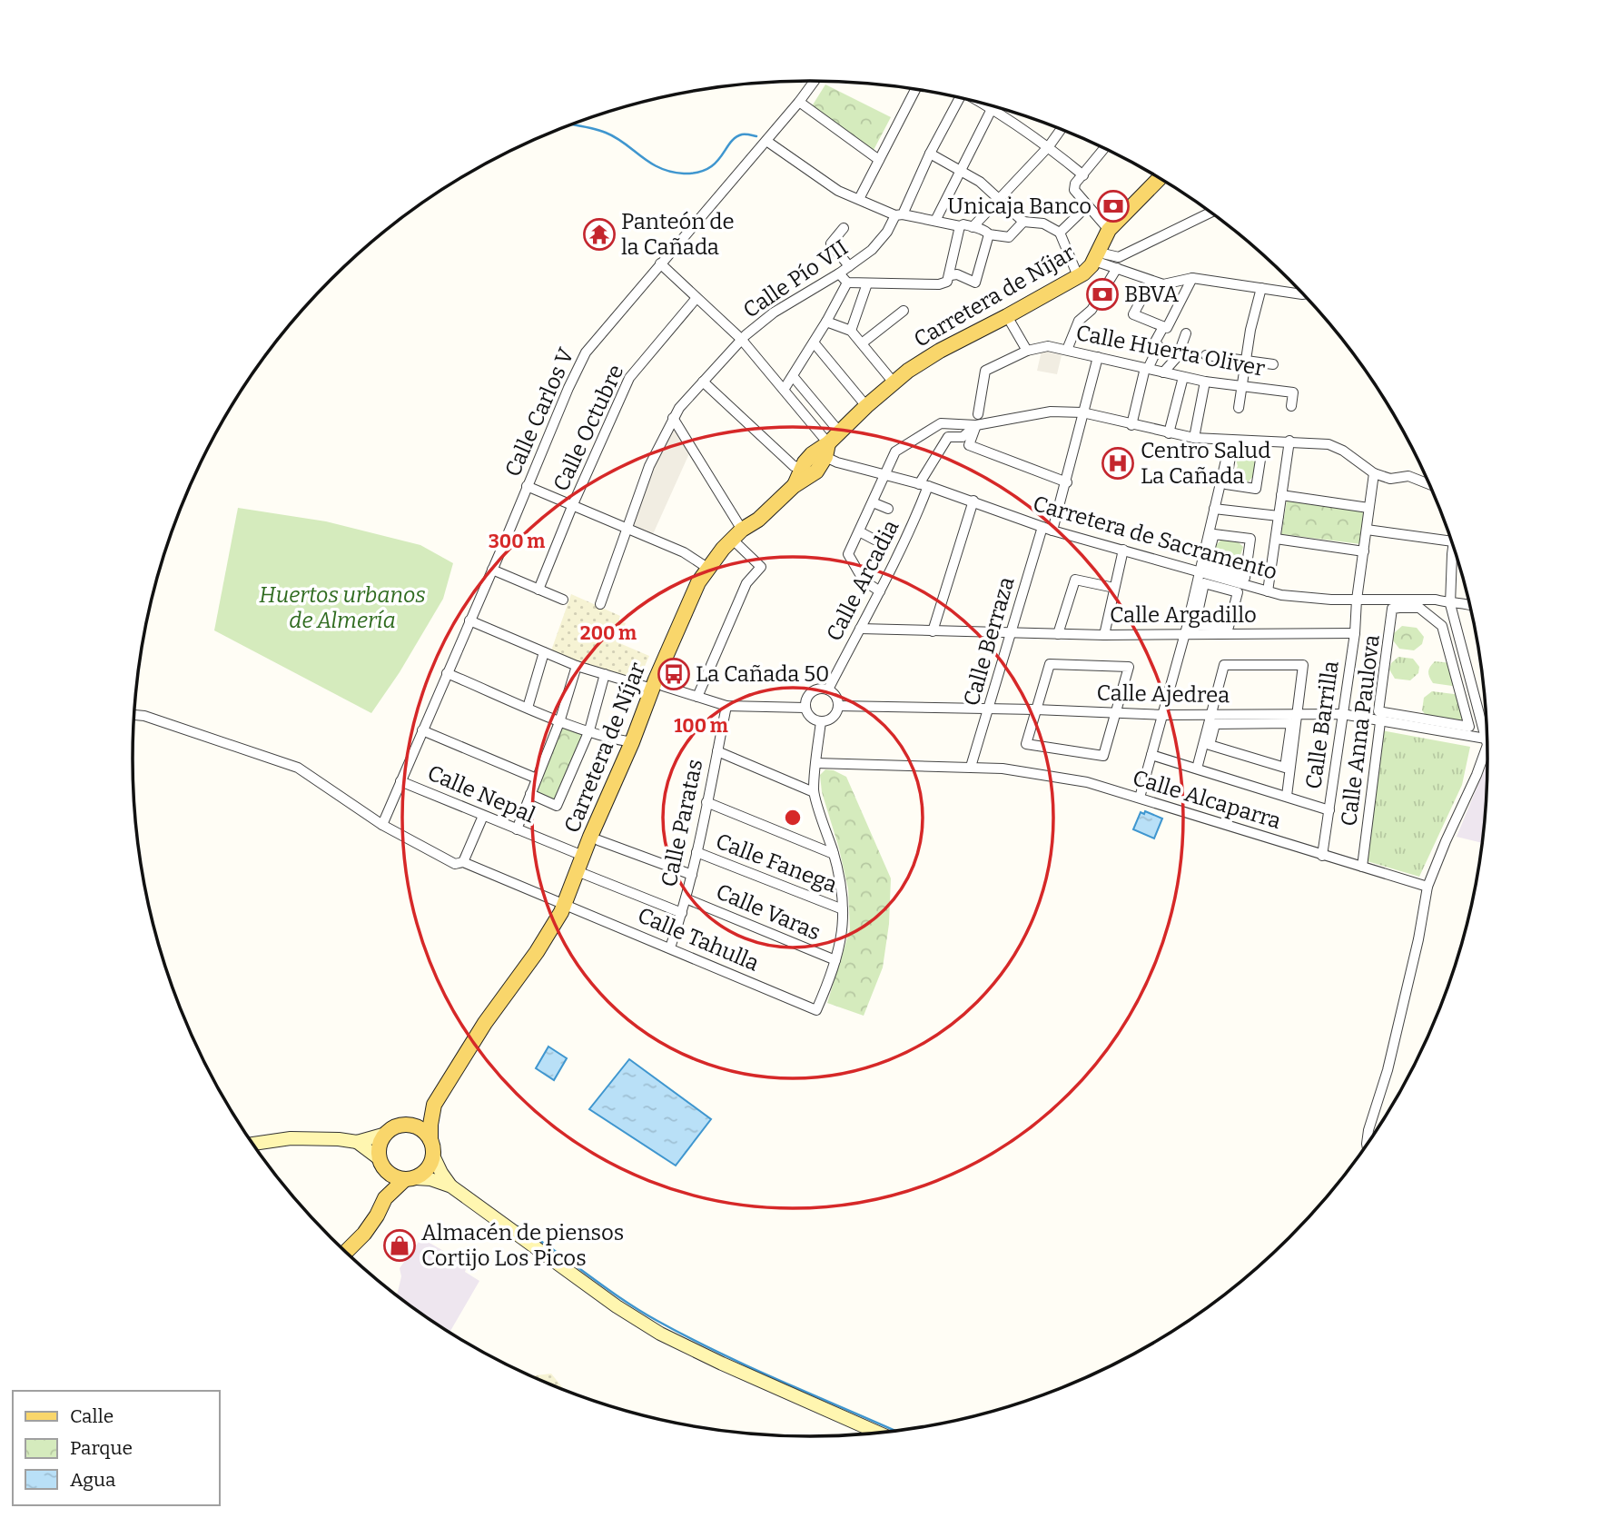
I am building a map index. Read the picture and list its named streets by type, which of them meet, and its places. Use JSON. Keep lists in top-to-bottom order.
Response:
{
  "streets": {
    "main road": ["Carretera de Níjar"],
    "street": [
      "Calle Pío VII",
      "Calle Huerta Oliver",
      "Calle Carlos V",
      "Calle Octubre",
      "Carretera de Sacramento",
      "Calle Arcadia",
      "Calle Argadillo",
      "Calle Berraza",
      "Calle Ajedrea",
      "Calle Barrilla",
      "Calle Anna Paulova",
      "Calle Nepal",
      "Calle Alcaparra",
      "Calle Paratas",
      "Calle Fanega",
      "Calle Varas",
      "Calle Tahulla"
    ]
  },
  "crossings": [
    ["Carretera de Níjar", "Carretera de Sacramento"],
    ["Carretera de Níjar", "Calle Nepal"],
    ["Carretera de Níjar", "Calle Tahulla"],
    ["Calle Huerta Oliver", "Calle Arcadia"],
    ["Calle Huerta Oliver", "Calle Berraza"],
    ["Calle Carlos V", "Calle Nepal"],
    ["Calle Carlos V", "Calle Tahulla"],
    ["Carretera de Sacramento", "Calle Arcadia"],
    ["Carretera de Sacramento", "Calle Berraza"],
    ["Carretera de Sacramento", "Calle Barrilla"],
    ["Carretera de Sacramento", "Calle Anna Paulova"],
    ["Calle Arcadia", "Calle Argadillo"],
    ["Calle Arcadia", "Calle Ajedrea"],
    ["Calle Argadillo", "Calle Berraza"],
    ["Calle Argadillo", "Calle Barrilla"],
    ["Calle Berraza", "Calle Ajedrea"],
    ["Calle Berraza", "Calle Alcaparra"],
    ["Calle Ajedrea", "Calle Barrilla"],
    ["Calle Ajedrea", "Calle Anna Paulova"],
    ["Calle Barrilla", "Calle Alcaparra"],
    ["Calle Anna Paulova", "Calle Alcaparra"],
    ["Calle Paratas", "Calle Fanega"],
    ["Calle Paratas", "Calle Varas"],
    ["Calle Paratas", "Calle Tahulla"],
    ["Calle Varas", "Calle Tahulla"]
  ],
  "parks": ["Huertos urbanos de Almería"],
  "places": {
    "bank": ["Unicaja Banco", "BBVA"],
    "temple": ["Panteón de la Cañada"],
    "hospital": ["Centro Salud La Cañada"],
    "bus stop": ["La Cañada 50"],
    "shop": ["Almacén de piensos Cortijo Los Picos"]
  },
  "legend": ["Calle", "Parque", "Agua"],
  "rings": ["300 m", "200 m", "100 m"]
}
